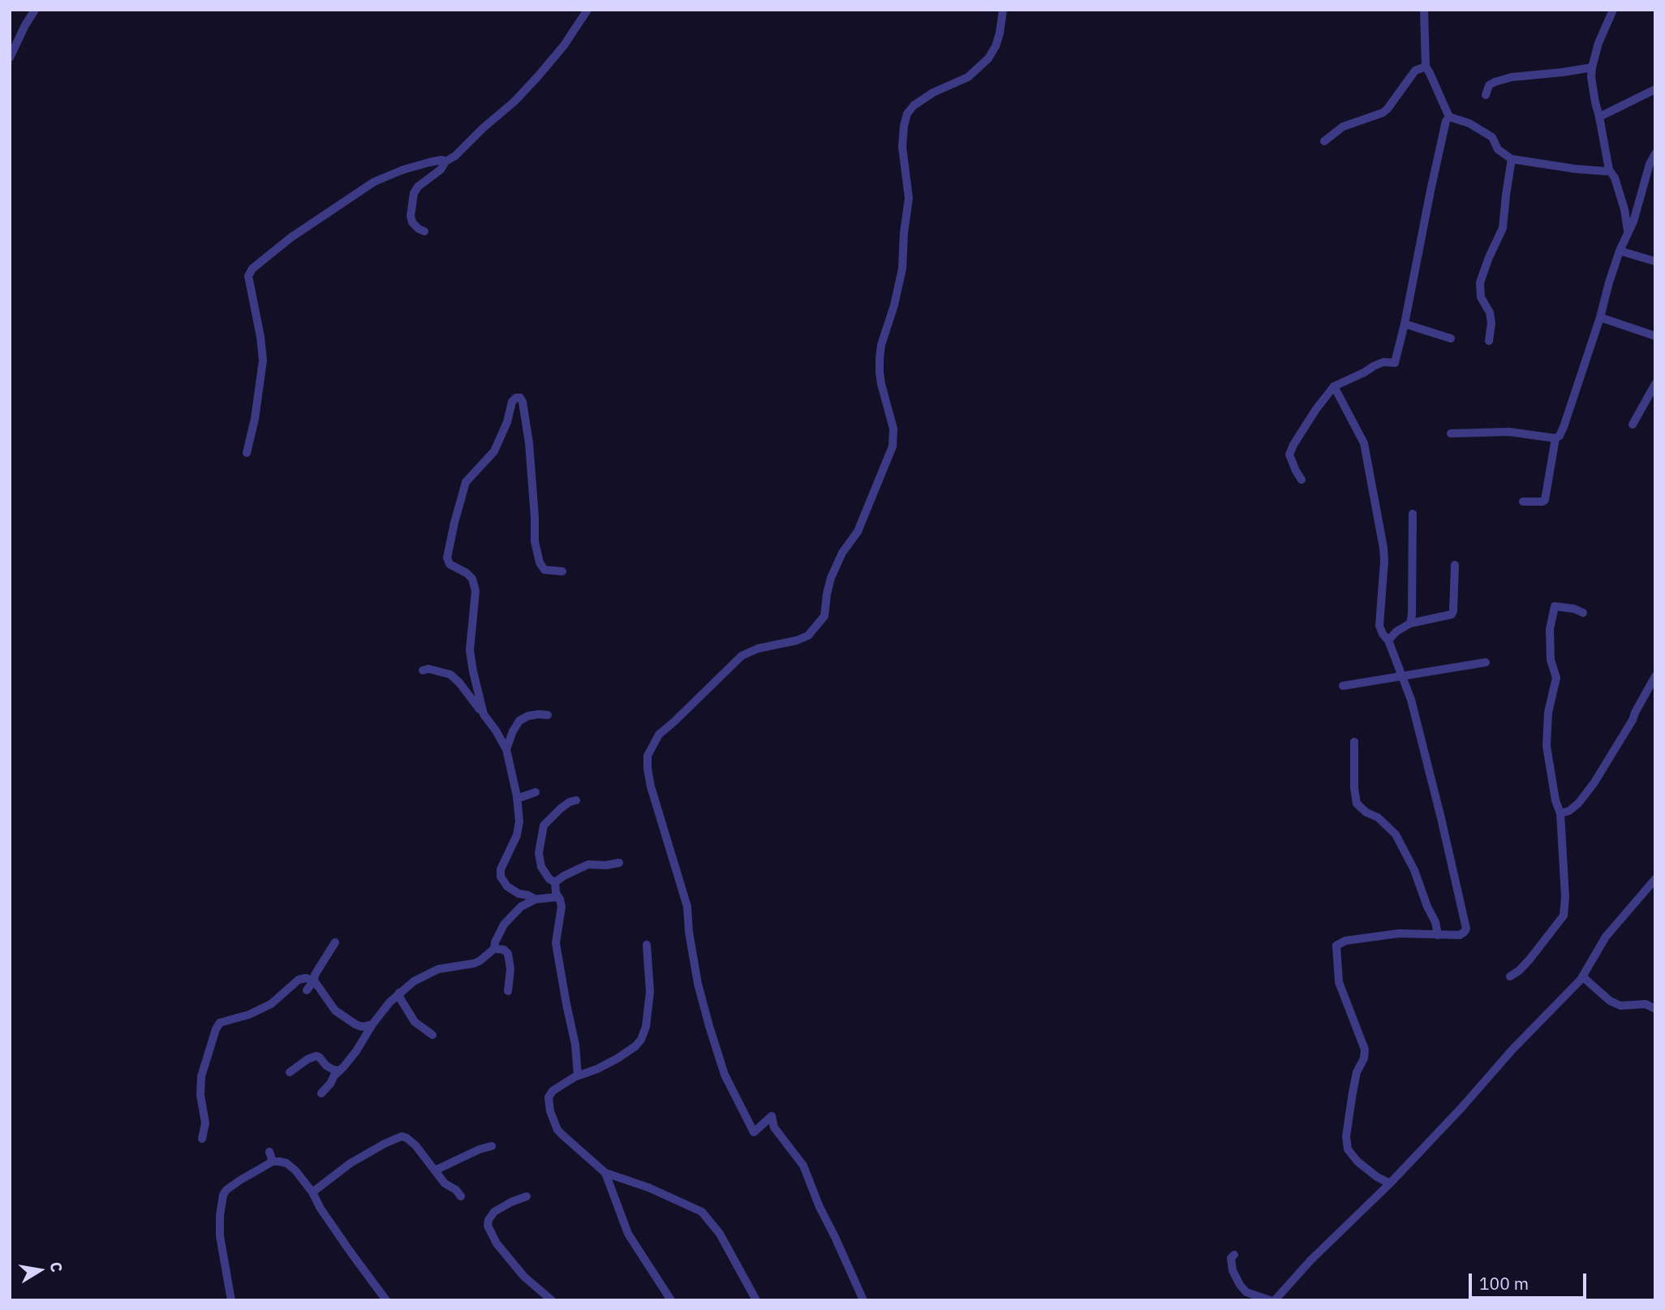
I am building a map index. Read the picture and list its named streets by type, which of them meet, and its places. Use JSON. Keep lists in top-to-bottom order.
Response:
{
  "scale_bar": "100 m",
  "north": "right"
}
